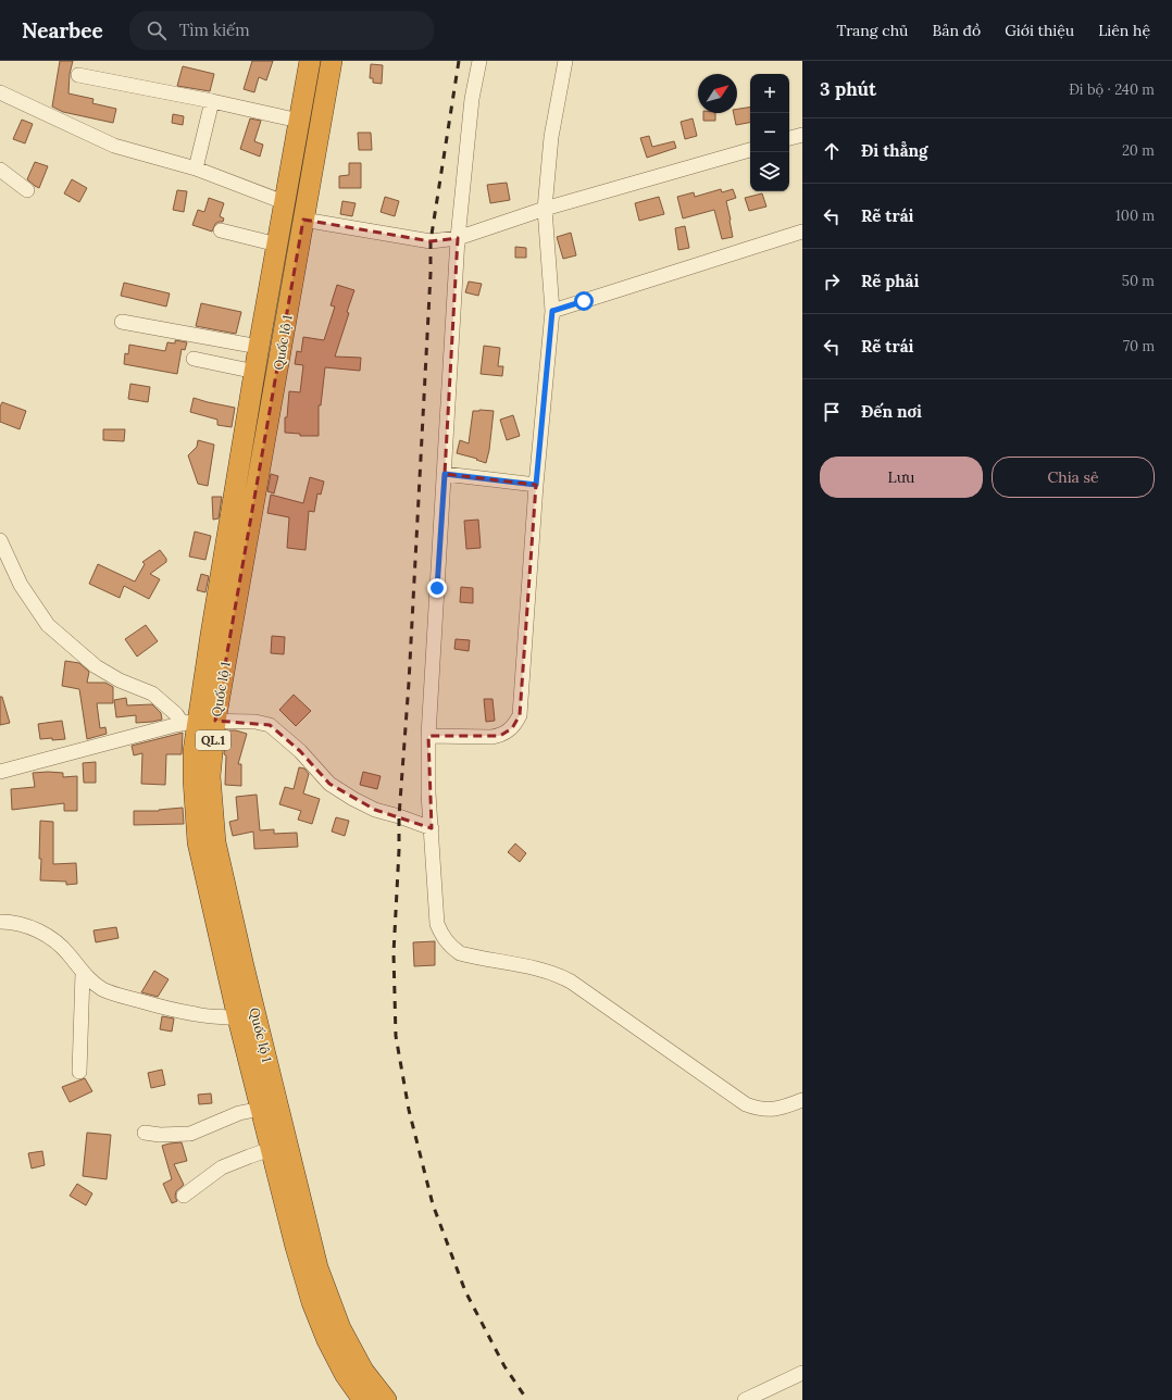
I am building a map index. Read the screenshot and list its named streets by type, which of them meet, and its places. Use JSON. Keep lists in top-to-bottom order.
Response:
{
  "streets": {
    "highway": ["Quốc lộ 1", "QL.1"]
  },
  "north": "top right",
  "page": {
    "header": "Nearbee",
    "search": "Tìm kiếm",
    "nav": [
      "Trang chủ",
      "Bản đồ",
      "Giới thiệu",
      "Liên hệ"
    ],
    "heading": ["3 phút", "Đi bộ · 240 m"],
    "map_buttons": ["+", "−"],
    "list": [
      ["Đi thẳng", "20 m"],
      ["Rẽ trái", "100 m"],
      ["Rẽ phải", "50 m"],
      ["Rẽ trái", "70 m"],
      "Đến nơi"
    ],
    "buttons": ["Lưu", "Chia sẻ"]
  }
}
